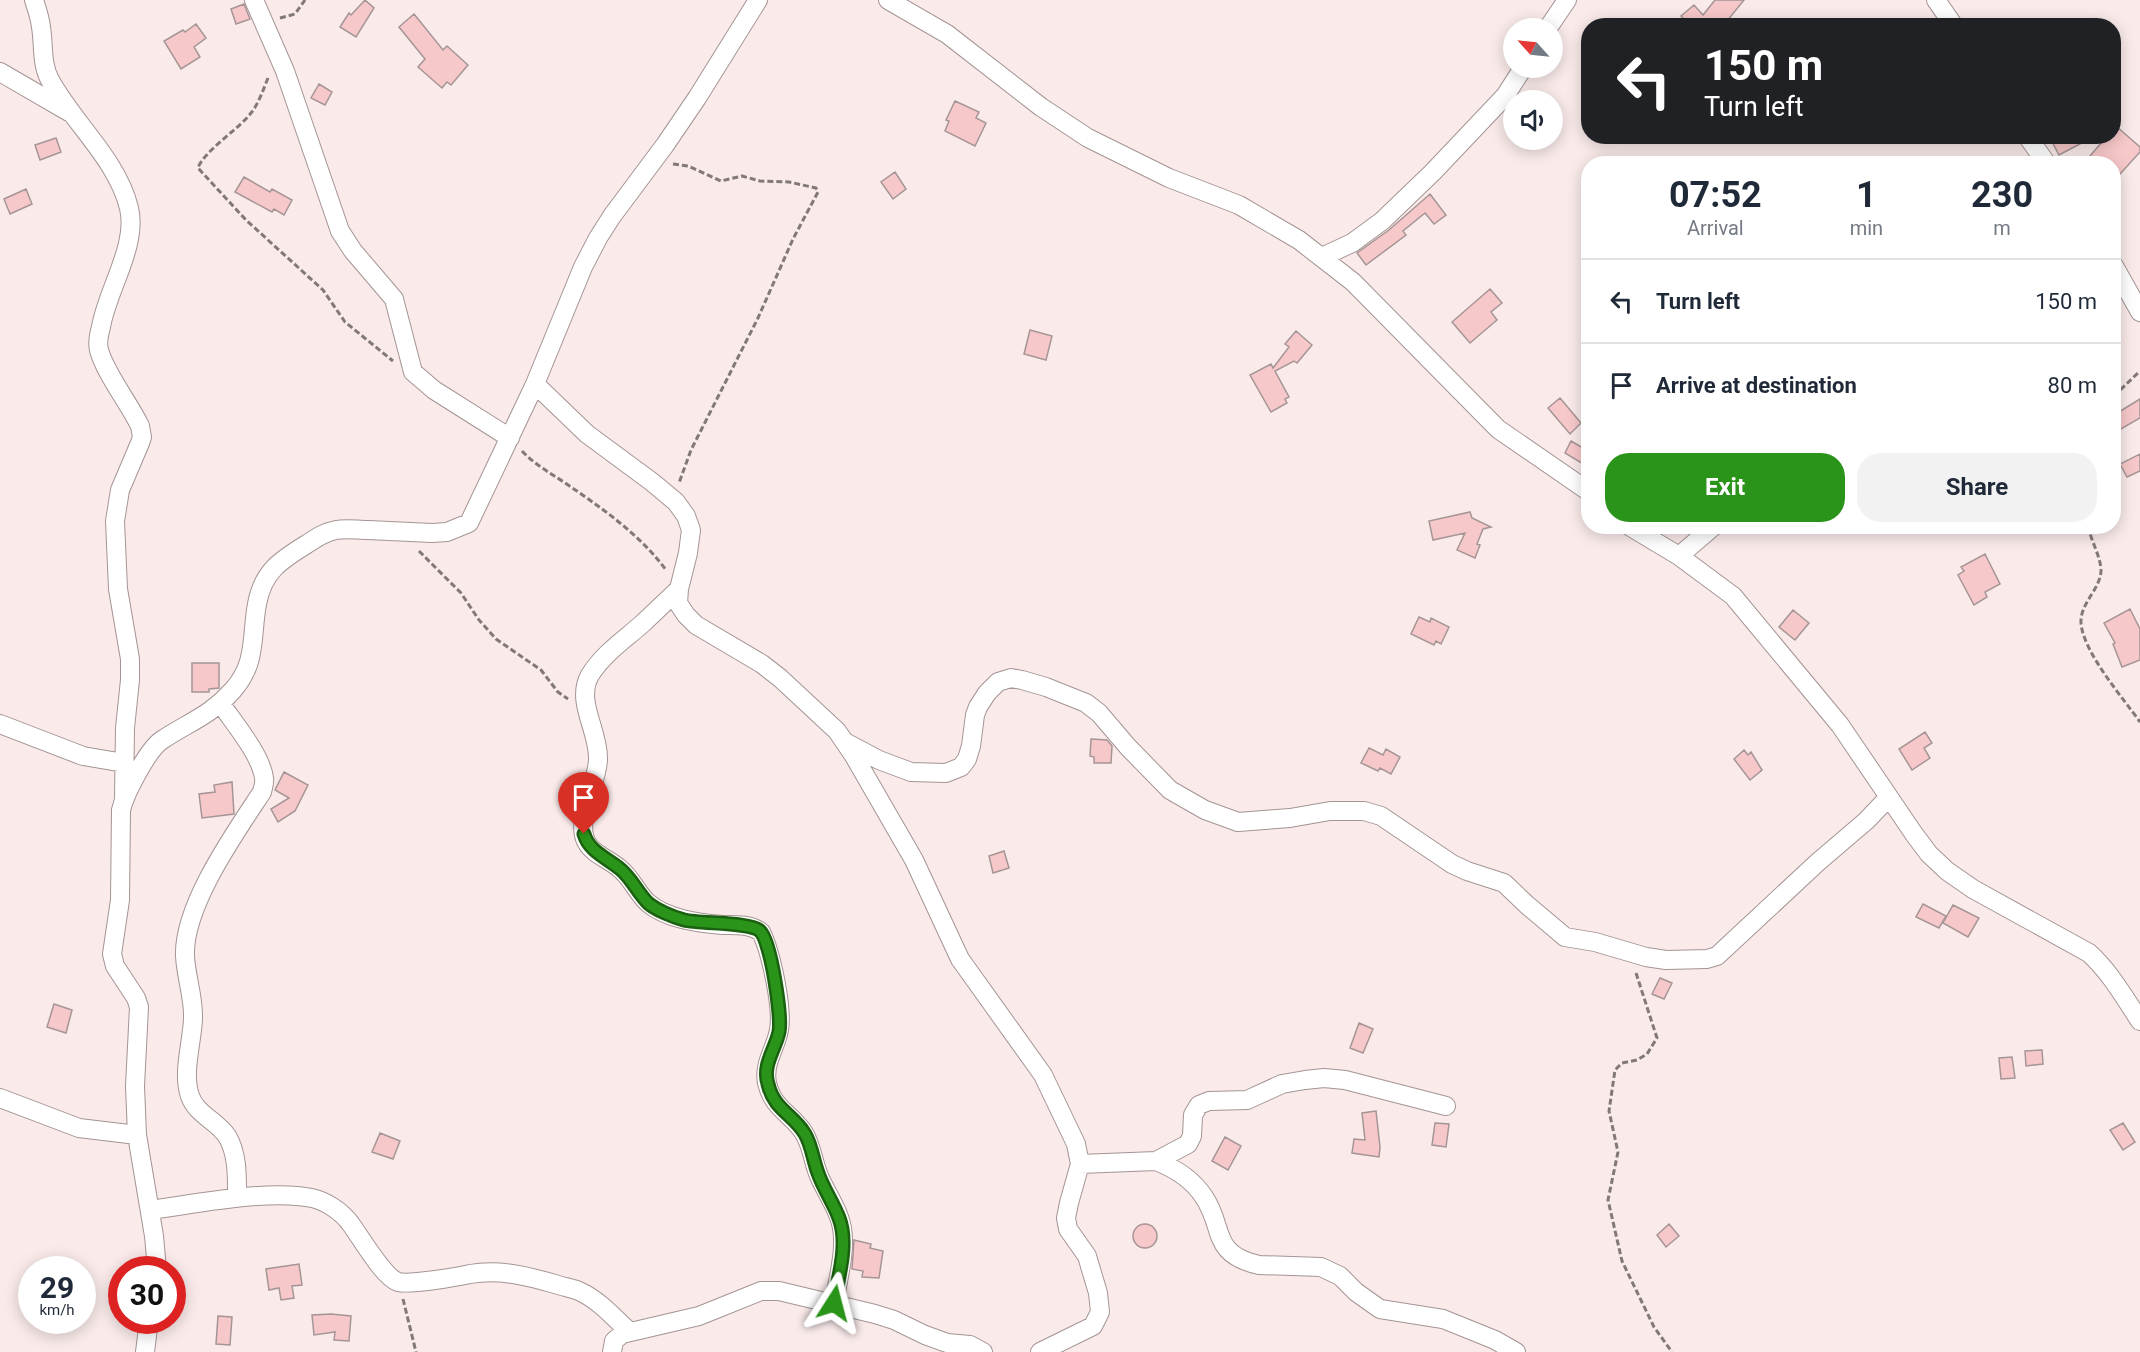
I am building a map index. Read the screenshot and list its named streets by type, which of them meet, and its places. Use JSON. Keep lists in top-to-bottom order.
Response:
{
  "north": "top left",
  "page": {
    "turn": ["150 m", "Turn left"],
    "eta": [
      "07:52",
      "Arrival",
      "1",
      "min",
      "230",
      "m"
    ],
    "list": [
      {
        "name": "Turn left",
        "value": "150 m"
      },
      {
        "name": "Arrive at destination",
        "value": "80 m"
      }
    ],
    "buttons": ["Exit", "Share"],
    "speed": "29 km/h",
    "limit": "30"
  }
}
